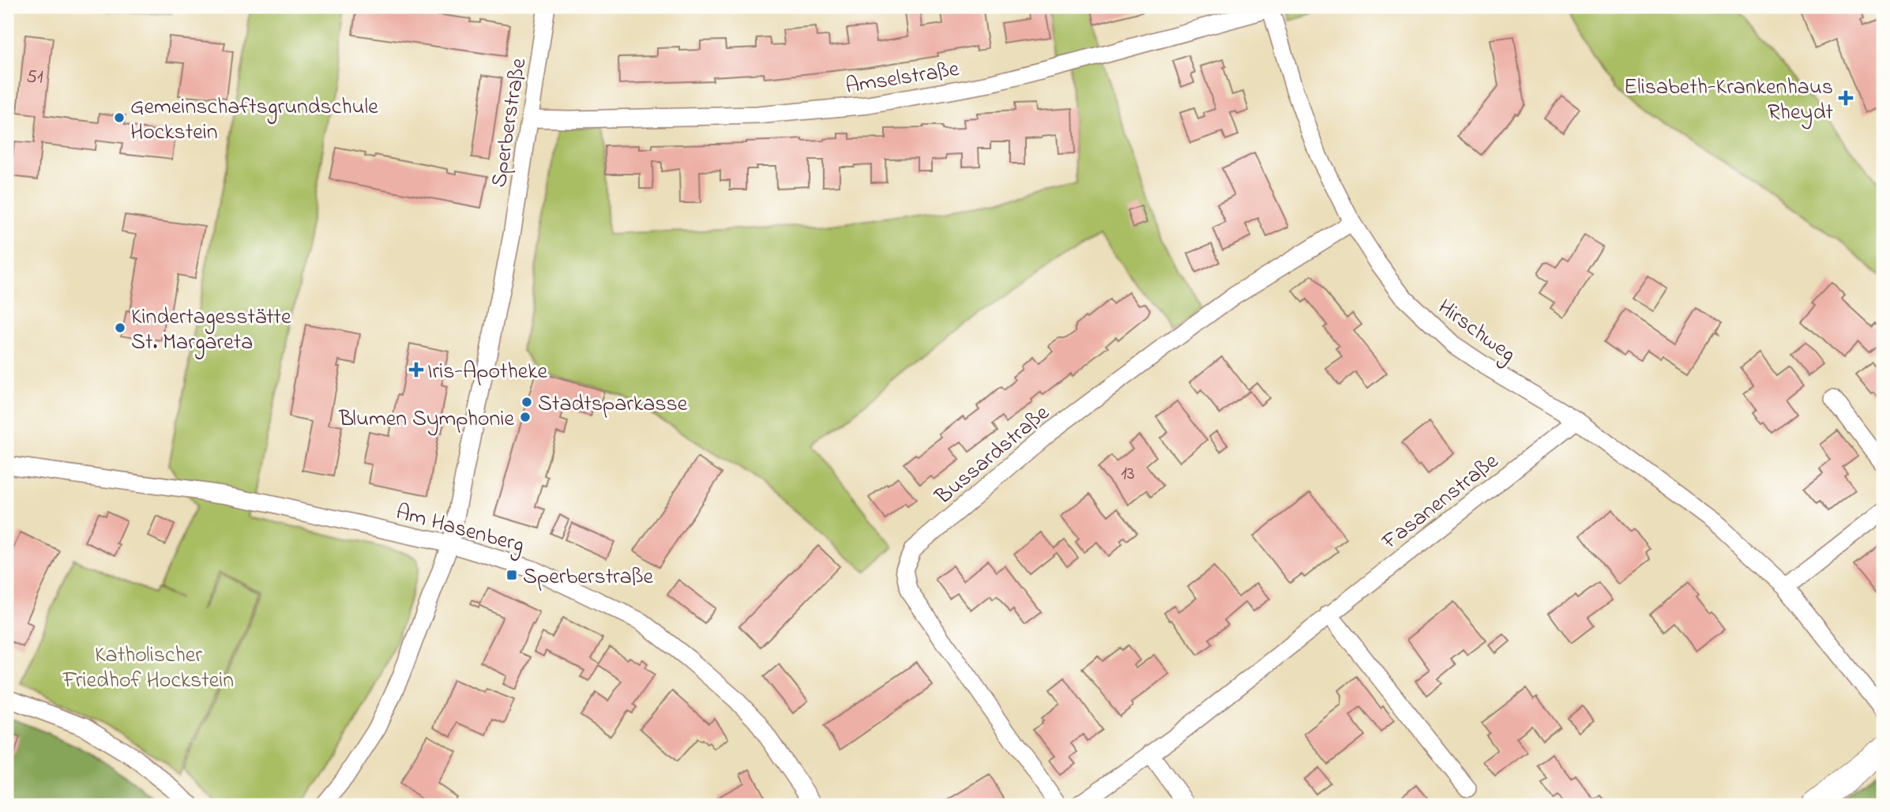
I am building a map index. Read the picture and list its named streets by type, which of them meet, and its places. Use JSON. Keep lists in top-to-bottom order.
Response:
{
  "streets": {
    "street": [
      "Amselstraße",
      "Sperberstraße",
      "Hirschweg",
      "Bussardstraße",
      "Fasanenstraße",
      "Am Hasenberg"
    ]
  },
  "crossings": [
    ["Amselstraße", "Sperberstraße"],
    ["Amselstraße", "Hirschweg"],
    ["Sperberstraße", "Am Hasenberg"],
    ["Hirschweg", "Bussardstraße"],
    ["Hirschweg", "Fasanenstraße"]
  ],
  "parks": ["Katholischer Friedhof Hockstein"],
  "places": {
    "health": ["Elisabeth-Krankenhaus Rheydt", "Iris-Apotheke"],
    "other": [
      "Gemeinschaftsgrundschule Hockstein",
      "Kindertagesstätte St. Margareta",
      "Stadtsparkasse",
      "Blumen Symphonie"
    ],
    "transit": ["Sperberstraße"]
  },
  "house_numbers": ["51", "13"]
}
